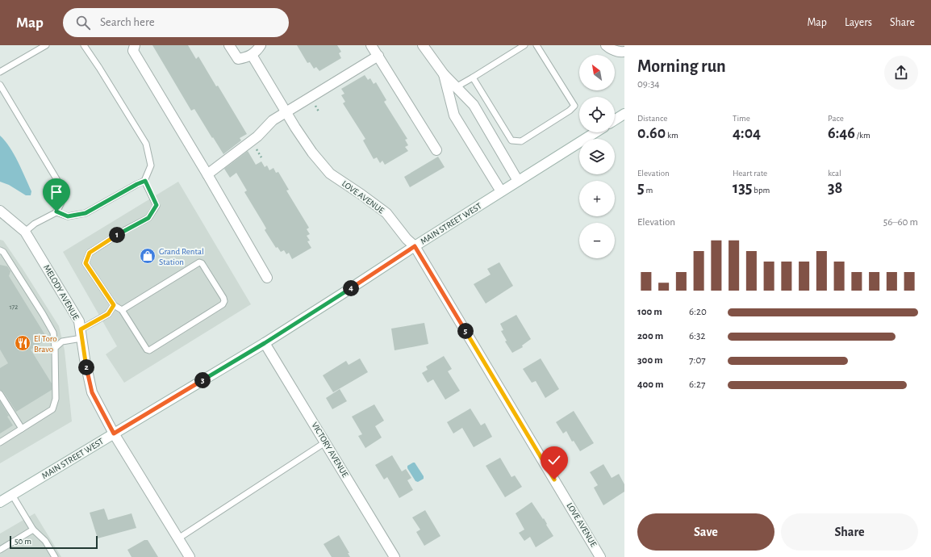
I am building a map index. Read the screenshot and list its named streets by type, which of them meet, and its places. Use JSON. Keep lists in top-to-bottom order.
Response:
{
  "streets": {
    "street": [
      "LOVE AVENUE",
      "MAIN STREET WEST",
      "MELODY AVENUE",
      "VICTORY AVENUE"
    ]
  },
  "crossings": [
    ["LOVE AVENUE", "MAIN STREET WEST"],
    ["MAIN STREET WEST", "MELODY AVENUE"],
    ["MAIN STREET WEST", "VICTORY AVENUE"]
  ],
  "places": {
    "shop": ["Grand Rental Station"],
    "restaurant": ["El Toro Bravo"]
  },
  "house_numbers": ["172"],
  "scale_bar": "50 m",
  "north": "top left",
  "page": {
    "header": "Map",
    "search": "Search here",
    "nav": ["Map", "Layers", "Share"],
    "heading": ["Morning run", "09:34"],
    "map_buttons": ["+", "−"],
    "stats": [
      ["Distance", "0.60 km"],
      ["Time", "4:04"],
      ["Pace", "6:46 /km"],
      ["Elevation", "5 m"],
      ["Heart rate", "135 bpm"],
      ["kcal", "38"]
    ],
    "chart": ["Elevation", "56–60 m"],
    "pins": [
      "1",
      "4",
      "5",
      "2",
      "3"
    ],
    "list": [
      {
        "name": "100 m",
        "note": "6:20"
      },
      {
        "name": "200 m",
        "note": "6:32"
      },
      {
        "name": "300 m",
        "note": "7:07"
      },
      {
        "name": "400 m",
        "note": "6:27"
      }
    ],
    "buttons": ["Save", "Share"],
    "scale": "50 m"
  }
}
